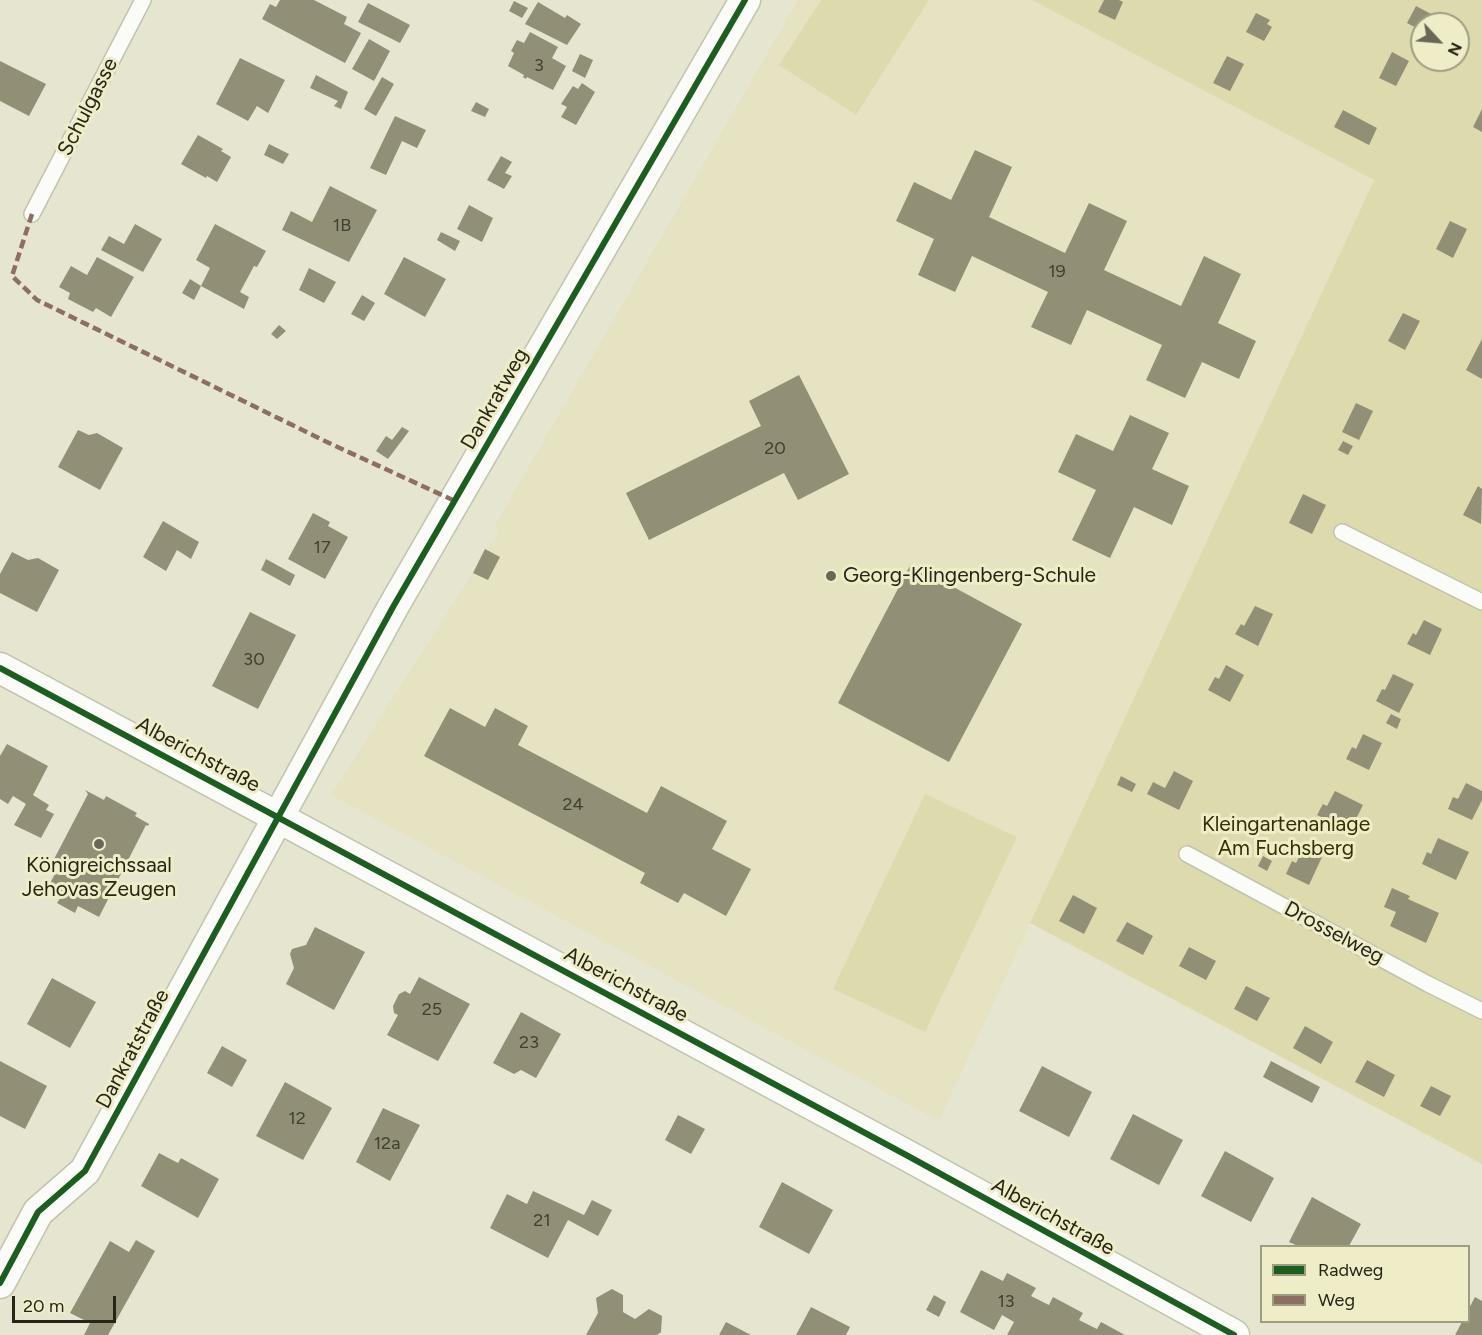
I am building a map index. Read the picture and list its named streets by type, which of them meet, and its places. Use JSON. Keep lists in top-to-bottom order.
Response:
{
  "streets": {
    "street": ["Dankratweg", "Alberichstraße", "Dankratstraße"],
    "lane": ["Schulgasse", "Drosselweg"]
  },
  "crossings": [
    ["Dankratweg", "Alberichstraße"],
    ["Dankratweg", "Dankratstraße"],
    ["Alberichstraße", "Dankratstraße"]
  ],
  "parks": ["Kleingartenanlage Am Fuchsberg"],
  "places": ["Georg-Klingenberg-Schule", "Königreichssaal Jehovas Zeugen"],
  "house_numbers": [
    "3",
    "1B",
    "19",
    "20",
    "17",
    "30",
    "24",
    "25",
    "23",
    "12",
    "12a",
    "21",
    "13"
  ],
  "legend": ["Radweg", "Weg"],
  "scale_bar": "20 m",
  "north": "bottom right"
}
